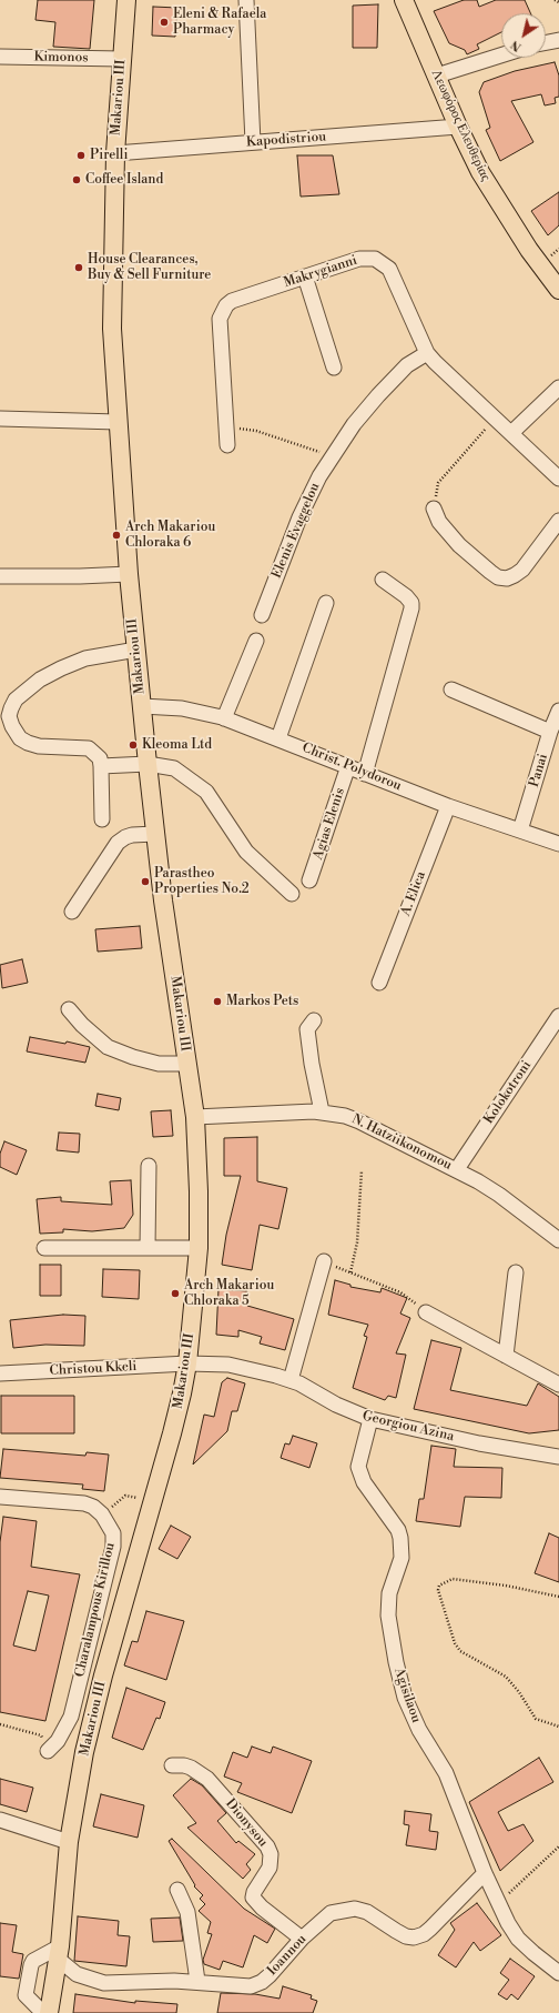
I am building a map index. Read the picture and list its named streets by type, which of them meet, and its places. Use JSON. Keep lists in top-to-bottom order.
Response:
{
  "streets": {
    "main road": ["Makariou III", "Λεωφόρος Ελευθερίας"],
    "street": [
      "Kimonos",
      "Kapodistriou",
      "Makrygianni",
      "Elenis Evaggelou",
      "Christ. Polydorou",
      "Panai",
      "Agias Elenis",
      "A. Elica",
      "Kolokotroni",
      "N. Hatziikonomou",
      "Christou Kkeli",
      "Georgiou Azina",
      "Charalampous Kirillou",
      "Agisilaou",
      "Dionysou",
      "Ioannou"
    ]
  },
  "crossings": [
    ["Kimonos", "Makariou III"],
    ["Makariou III", "Kapodistriou"],
    ["Makariou III", "Christ. Polydorou"],
    ["Makariou III", "N. Hatziikonomou"],
    ["Makariou III", "Christou Kkeli"],
    ["Makariou III", "Georgiou Azina"],
    ["Makariou III", "Ioannou"],
    ["Λεωφόρος Ελευθερίας", "Kapodistriou"],
    ["Makrygianni", "Elenis Evaggelou"],
    ["Christ. Polydorou", "Panai"],
    ["Christ. Polydorou", "Agias Elenis"],
    ["Christ. Polydorou", "A. Elica"],
    ["Kolokotroni", "N. Hatziikonomou"],
    ["Christou Kkeli", "Georgiou Azina"],
    ["Georgiou Azina", "Agisilaou"],
    ["Agisilaou", "Ioannou"],
    ["Dionysou", "Ioannou"]
  ],
  "places": [
    "Eleni & Rafaela Pharmacy",
    "Pirelli",
    "Coffee Island",
    "House Clearances, Buy & Sell Furniture",
    "Arch Makariou Chloraka 6",
    "Kleoma Ltd",
    "Parastheo Properties No.2",
    "Markos Pets",
    "Arch Makariou Chloraka 5"
  ],
  "north": "bottom left"
}
